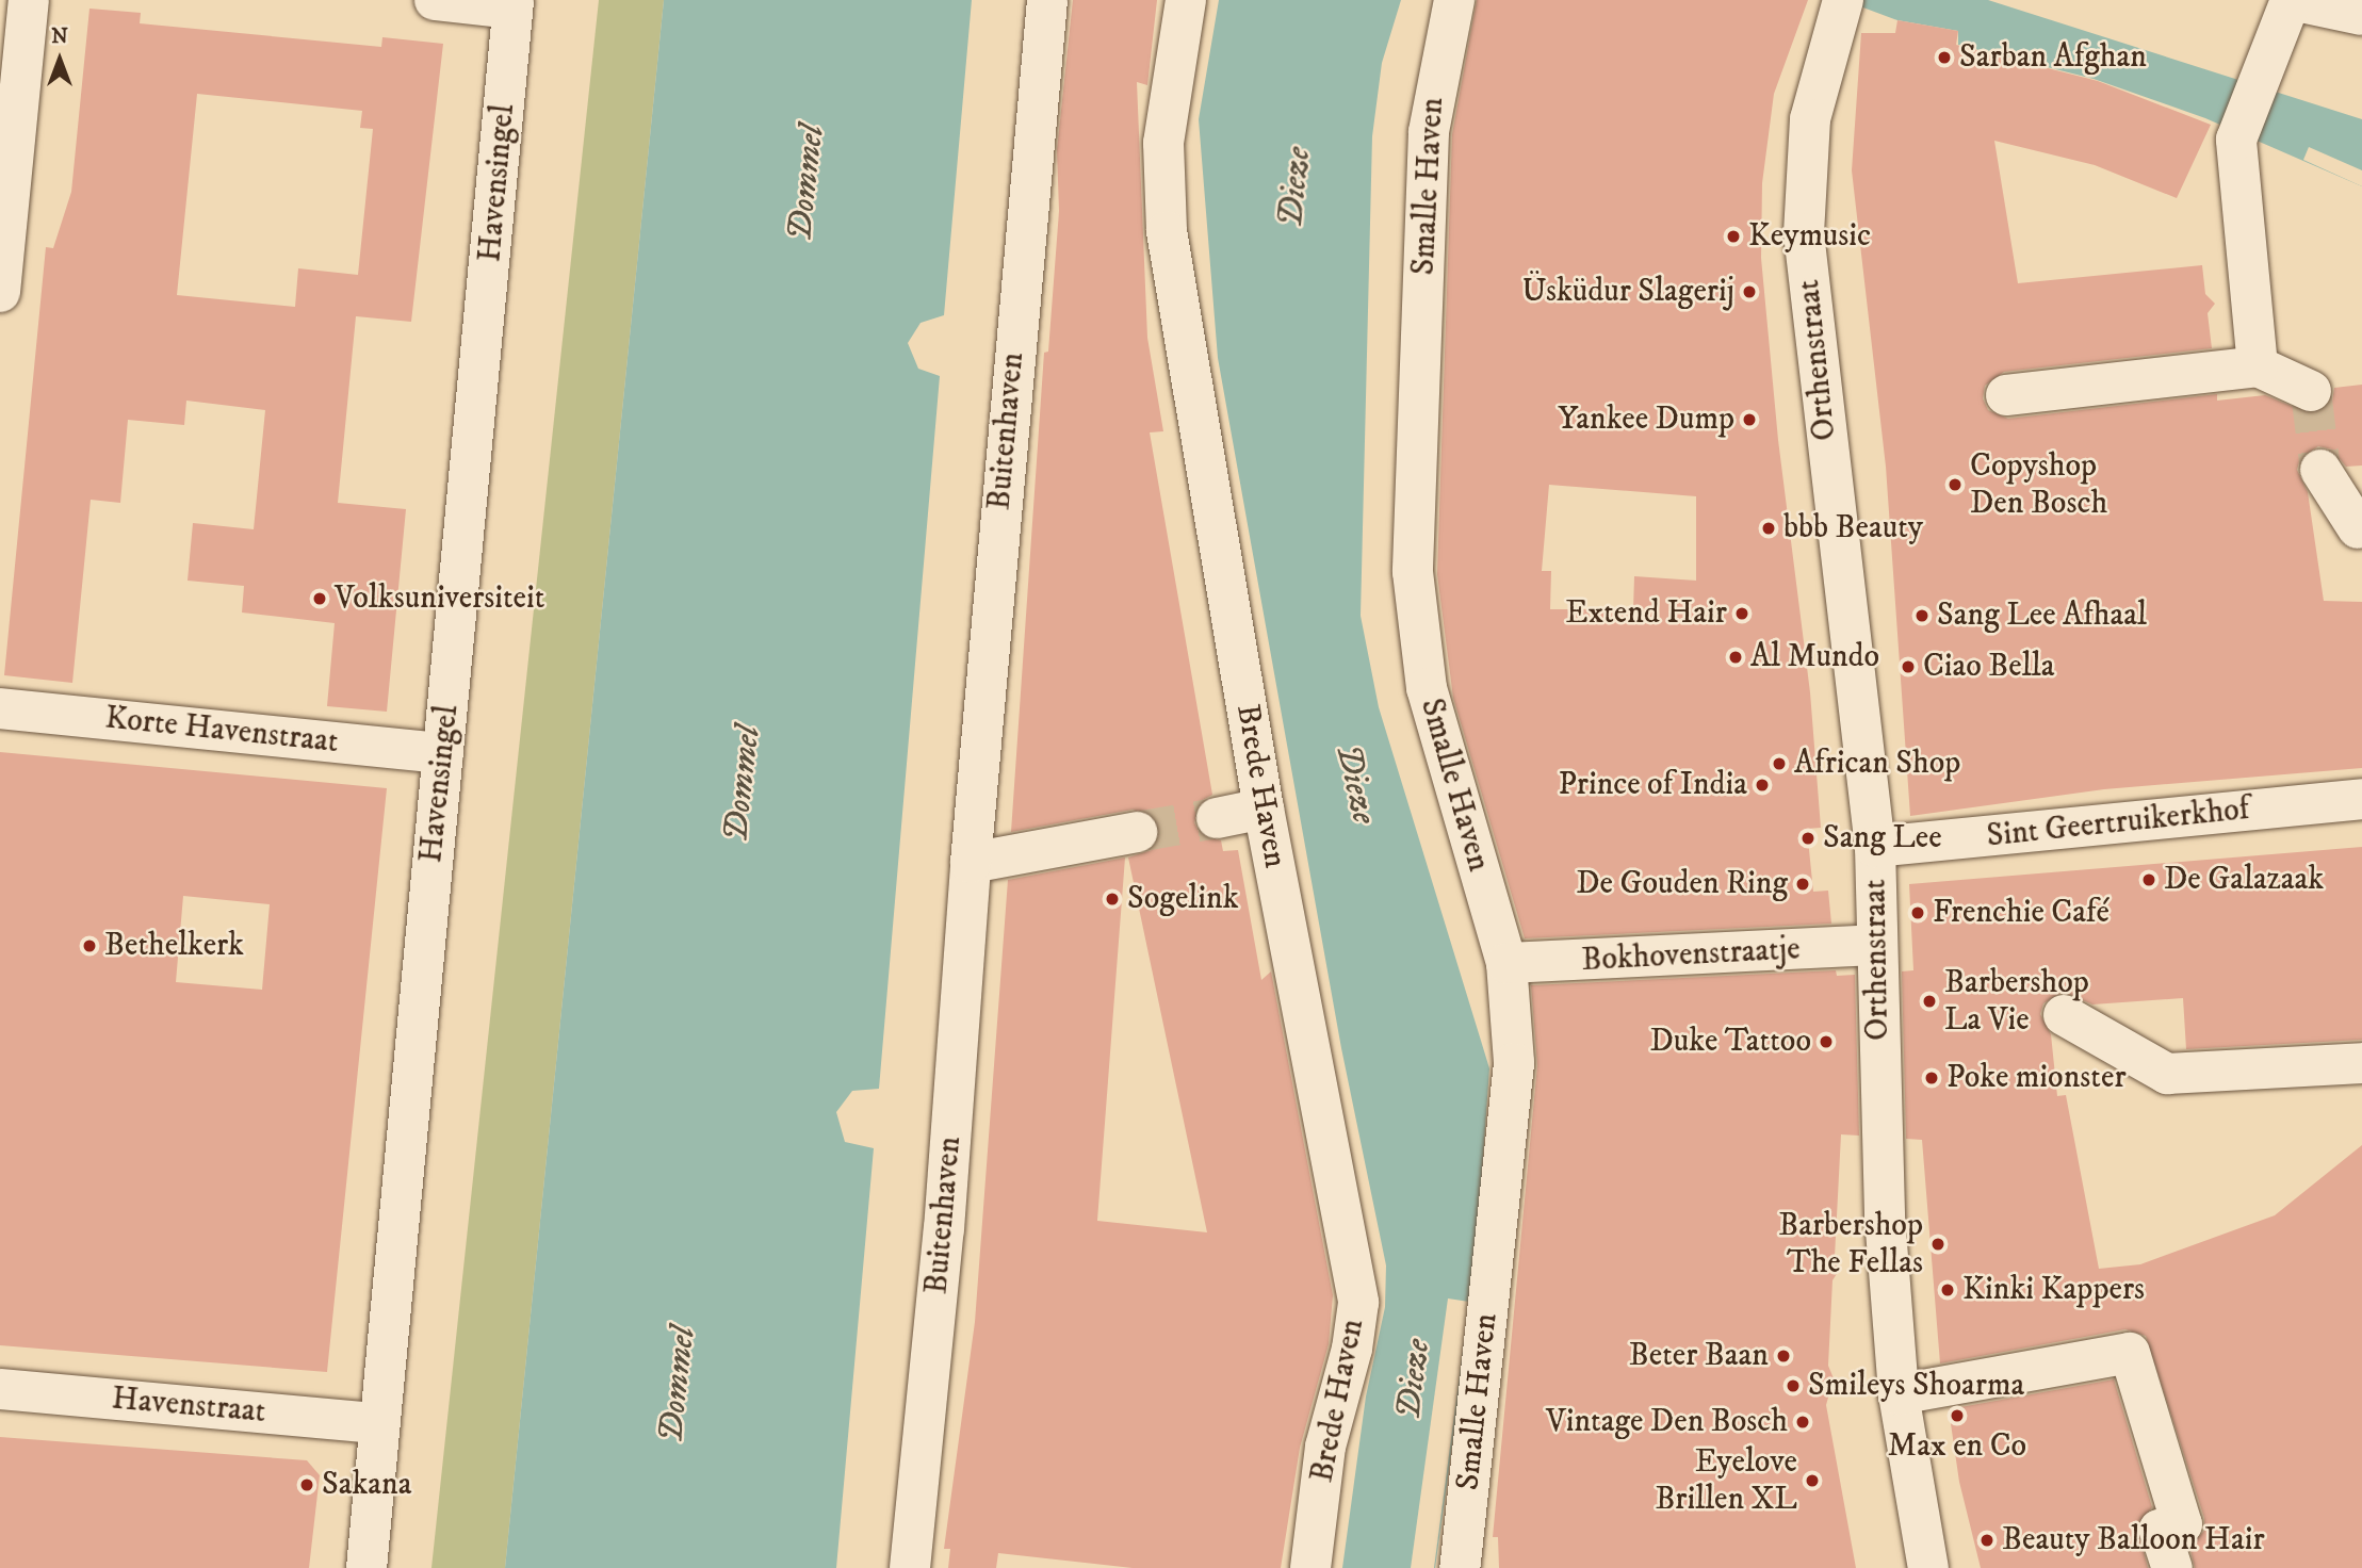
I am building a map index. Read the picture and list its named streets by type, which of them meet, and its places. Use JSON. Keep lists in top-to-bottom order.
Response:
{
  "streets": {
    "street": [
      "Havensingel",
      "Smalle Haven",
      "Orthenstraat",
      "Buitenhaven",
      "Korte Havenstraat",
      "Brede Haven",
      "Sint Geertruikerkhof",
      "Bokhovenstraatje",
      "Havenstraat"
    ]
  },
  "crossings": [
    ["Havensingel", "Korte Havenstraat"],
    ["Havensingel", "Havenstraat"],
    ["Smalle Haven", "Bokhovenstraatje"],
    ["Orthenstraat", "Sint Geertruikerkhof"],
    ["Orthenstraat", "Bokhovenstraatje"]
  ],
  "water": ["Dommel", "Dieze"],
  "places": [
    "Sarban Afghan",
    "Keymusic",
    "Üsküdur Slagerij",
    "Yankee Dump",
    "Copyshop Den Bosch",
    "bbb Beauty",
    "Volksuniversiteit",
    "Extend Hair",
    "Sang Lee Afhaal",
    "Al Mundo",
    "Ciao Bella",
    "African Shop",
    "Prince of India",
    "Sang Lee",
    "De Galazaak",
    "De Gouden Ring",
    "Sogelink",
    "Frenchie Café",
    "Bethelkerk",
    "Barbershop La Vie",
    "Duke Tattoo",
    "Poke mionster",
    "Barbershop The Fellas",
    "Kinki Kappers",
    "Beter Baan",
    "Smileys Shoarma",
    "Max en Co",
    "Vintage Den Bosch",
    "Eyelove Brillen XL",
    "Sakana",
    "Beauty Balloon Hair"
  ],
  "north": "top"
}
